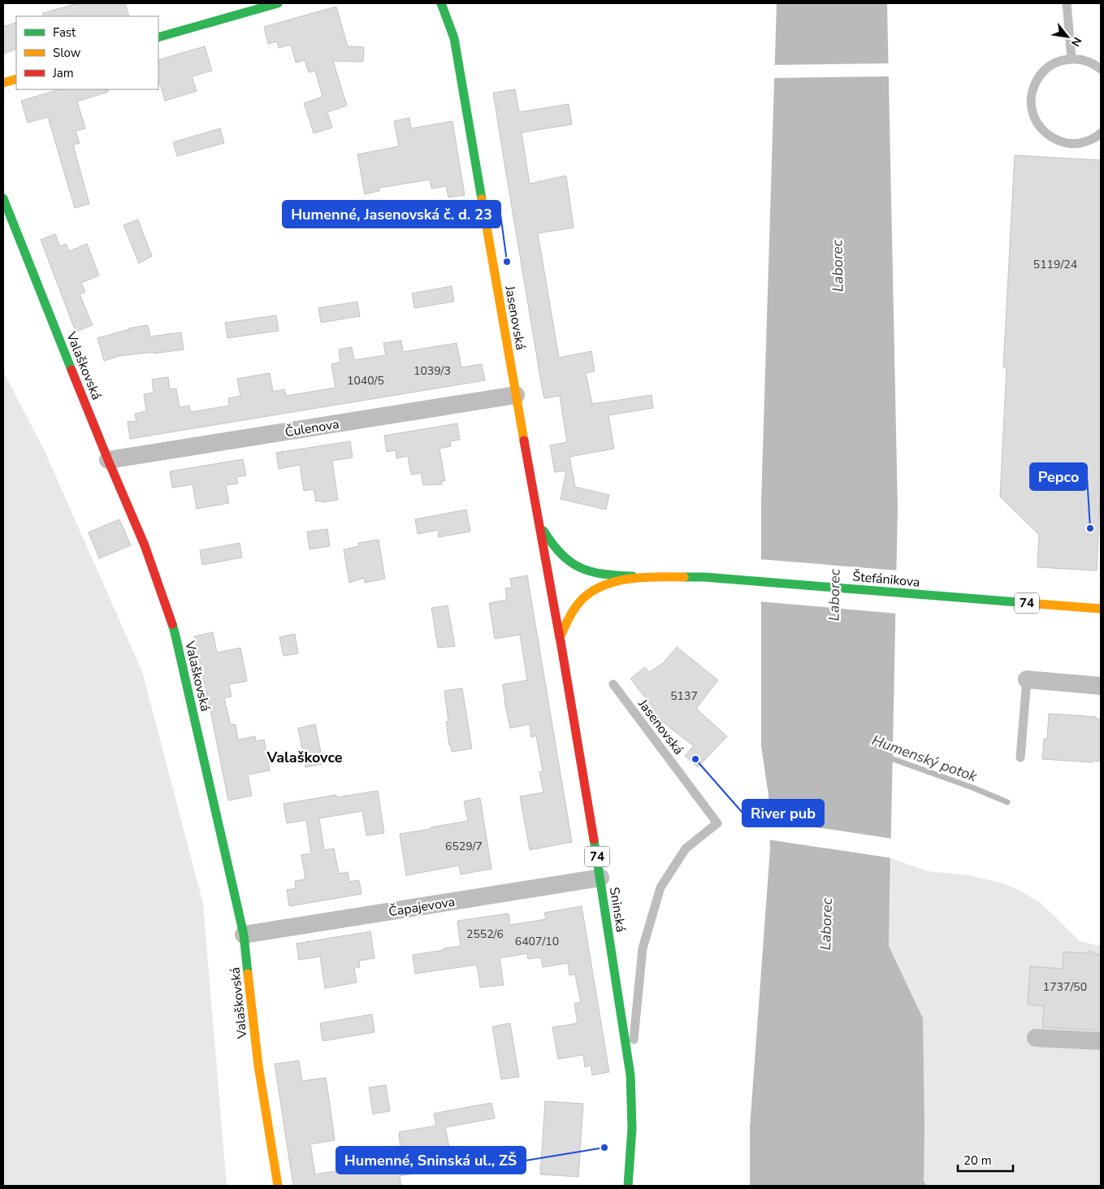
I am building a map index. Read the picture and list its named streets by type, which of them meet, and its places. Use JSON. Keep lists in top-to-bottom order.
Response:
{
  "streets": {
    "street": [
      "Jasenovská",
      "Valaškovská",
      "Čulenova",
      "Štefánikova",
      "74",
      "Čapajevova",
      "Sninská"
    ]
  },
  "crossings": [
    ["Jasenovská", "Čulenova"],
    ["Jasenovská", "74"],
    ["Jasenovská", "Sninská"],
    ["Valaškovská", "Čulenova"],
    ["Valaškovská", "Čapajevova"],
    ["Štefánikova", "74"],
    ["74", "Sninská"],
    ["Čapajevova", "Sninská"]
  ],
  "districts": ["Valaškovce"],
  "water": ["Laborec", "Humenský potok"],
  "places": [
    "Humenné, Jasenovská č. d. 23",
    "Pepco",
    "River pub",
    "Humenné, Sninská ul., ZŠ"
  ],
  "house_numbers": [
    "5119/24",
    "1039/3",
    "1040/5",
    "5137",
    "6529/7",
    "2552/6",
    "6407/10",
    "1737/50"
  ],
  "legend": ["Fast", "Slow", "Jam"],
  "scale_bar": "20 m",
  "north": "bottom right"
}
